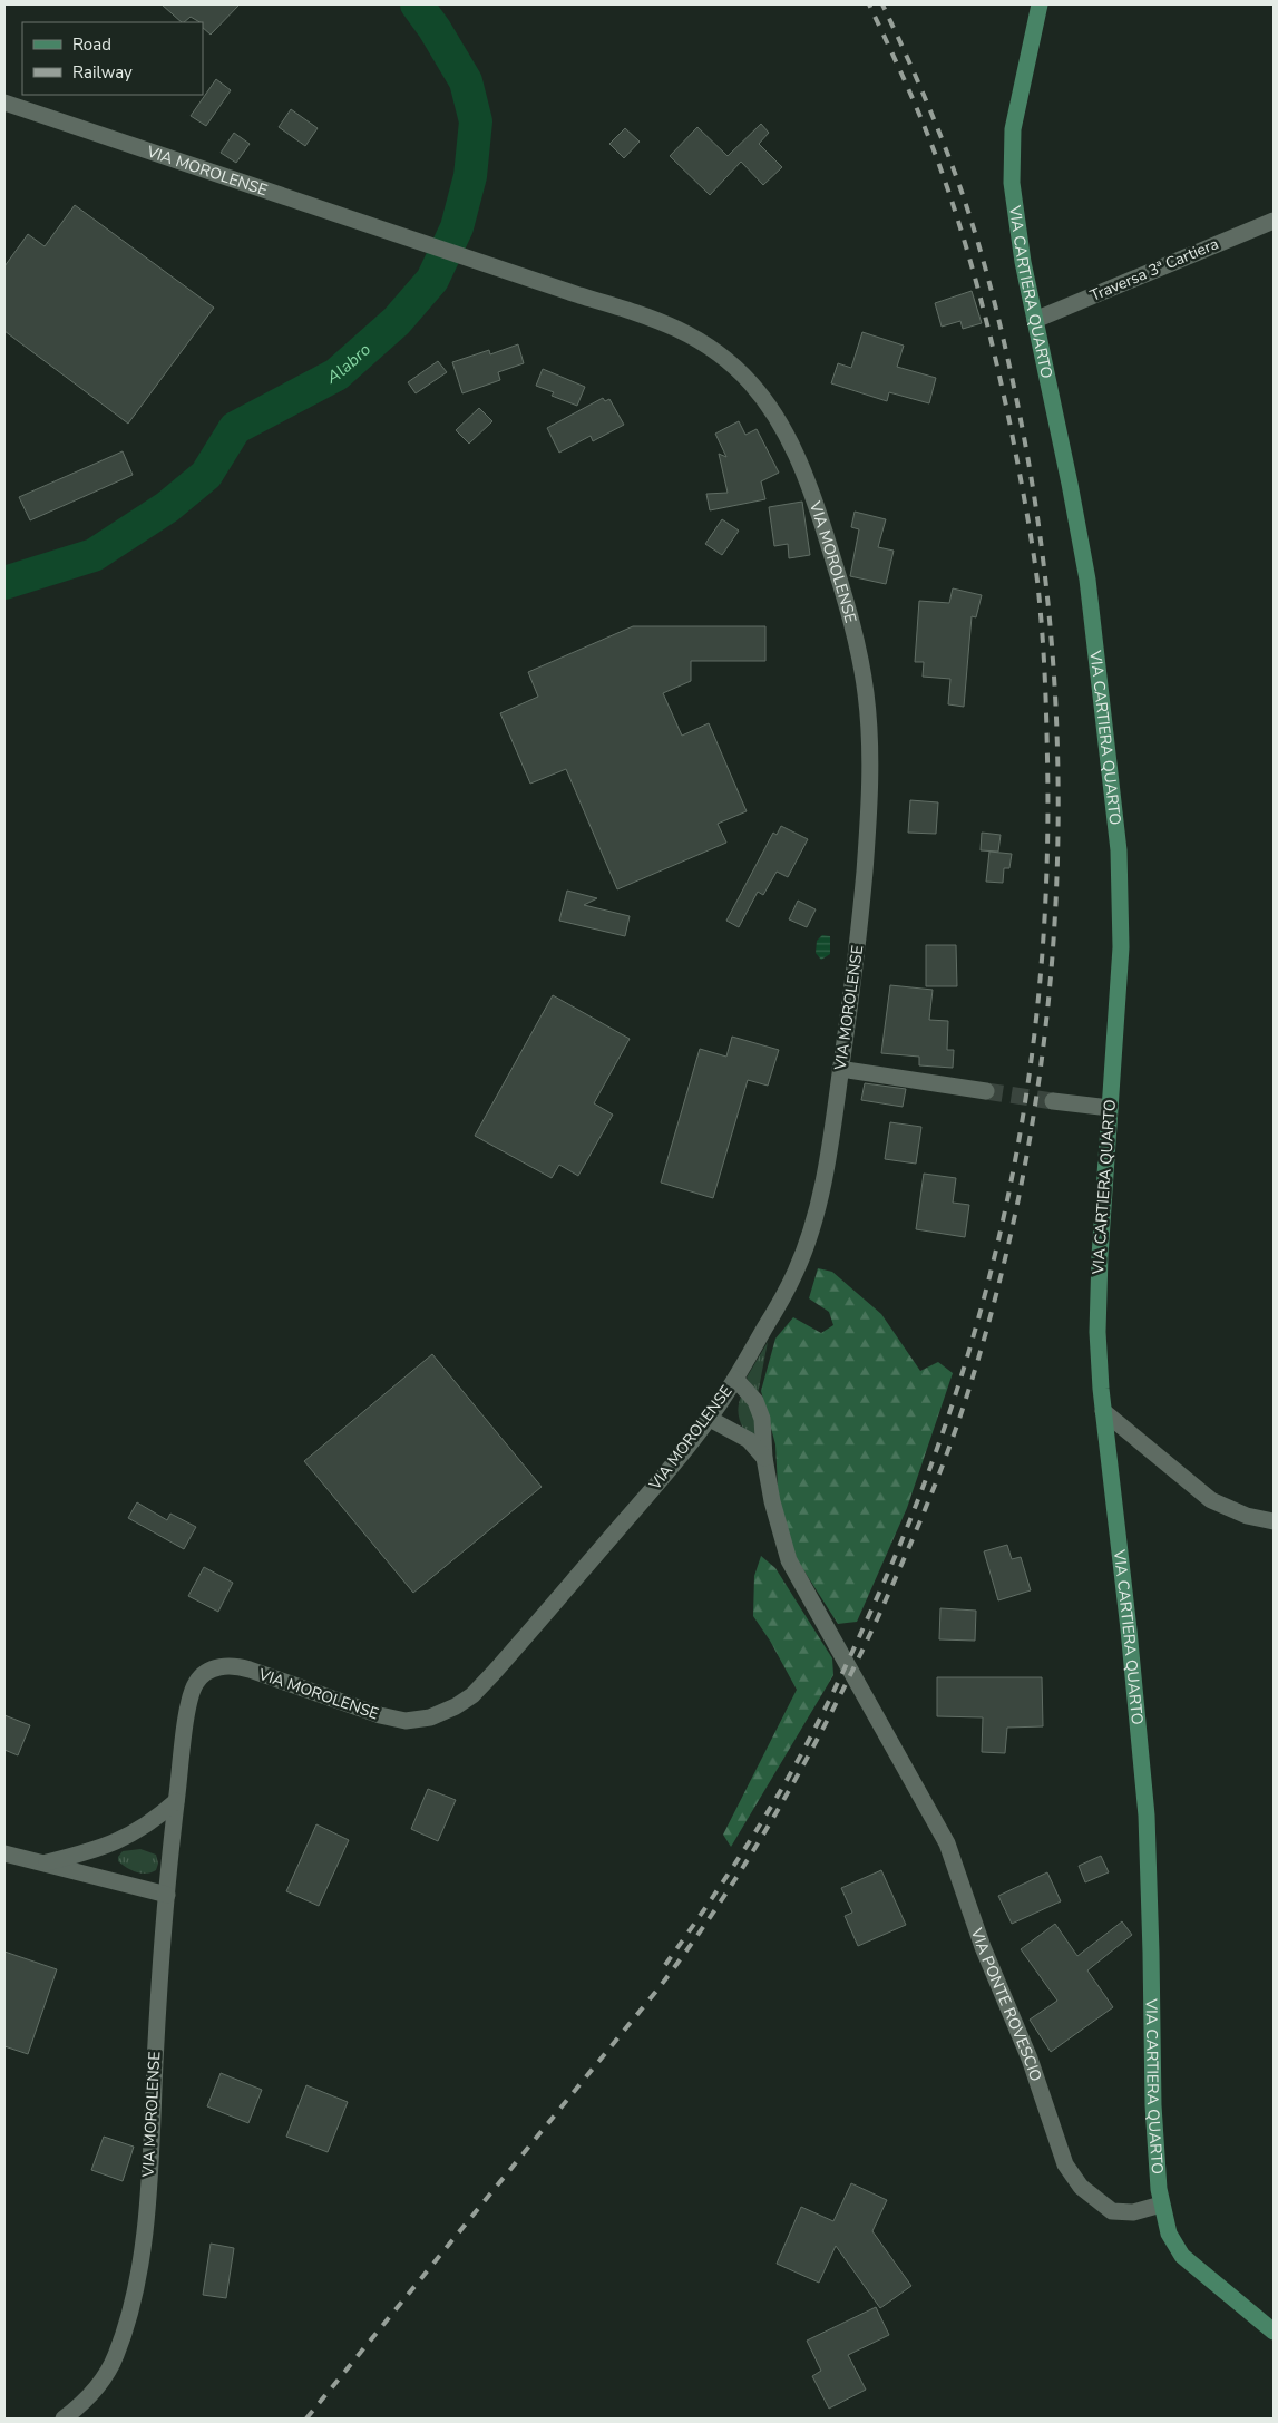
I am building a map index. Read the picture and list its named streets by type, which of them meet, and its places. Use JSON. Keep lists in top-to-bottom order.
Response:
{
  "streets": {
    "street": [
      "VIA MOROLENSE",
      "Traversa 3ª Cartiera",
      "VIA CARTIERA QUARTO",
      "VIA PONTE ROVESCIO"
    ]
  },
  "crossings": [
    ["Traversa 3ª Cartiera", "VIA CARTIERA QUARTO"],
    ["VIA CARTIERA QUARTO", "VIA PONTE ROVESCIO"]
  ],
  "water": ["Alabro"],
  "legend": ["Road", "Railway"]
}
